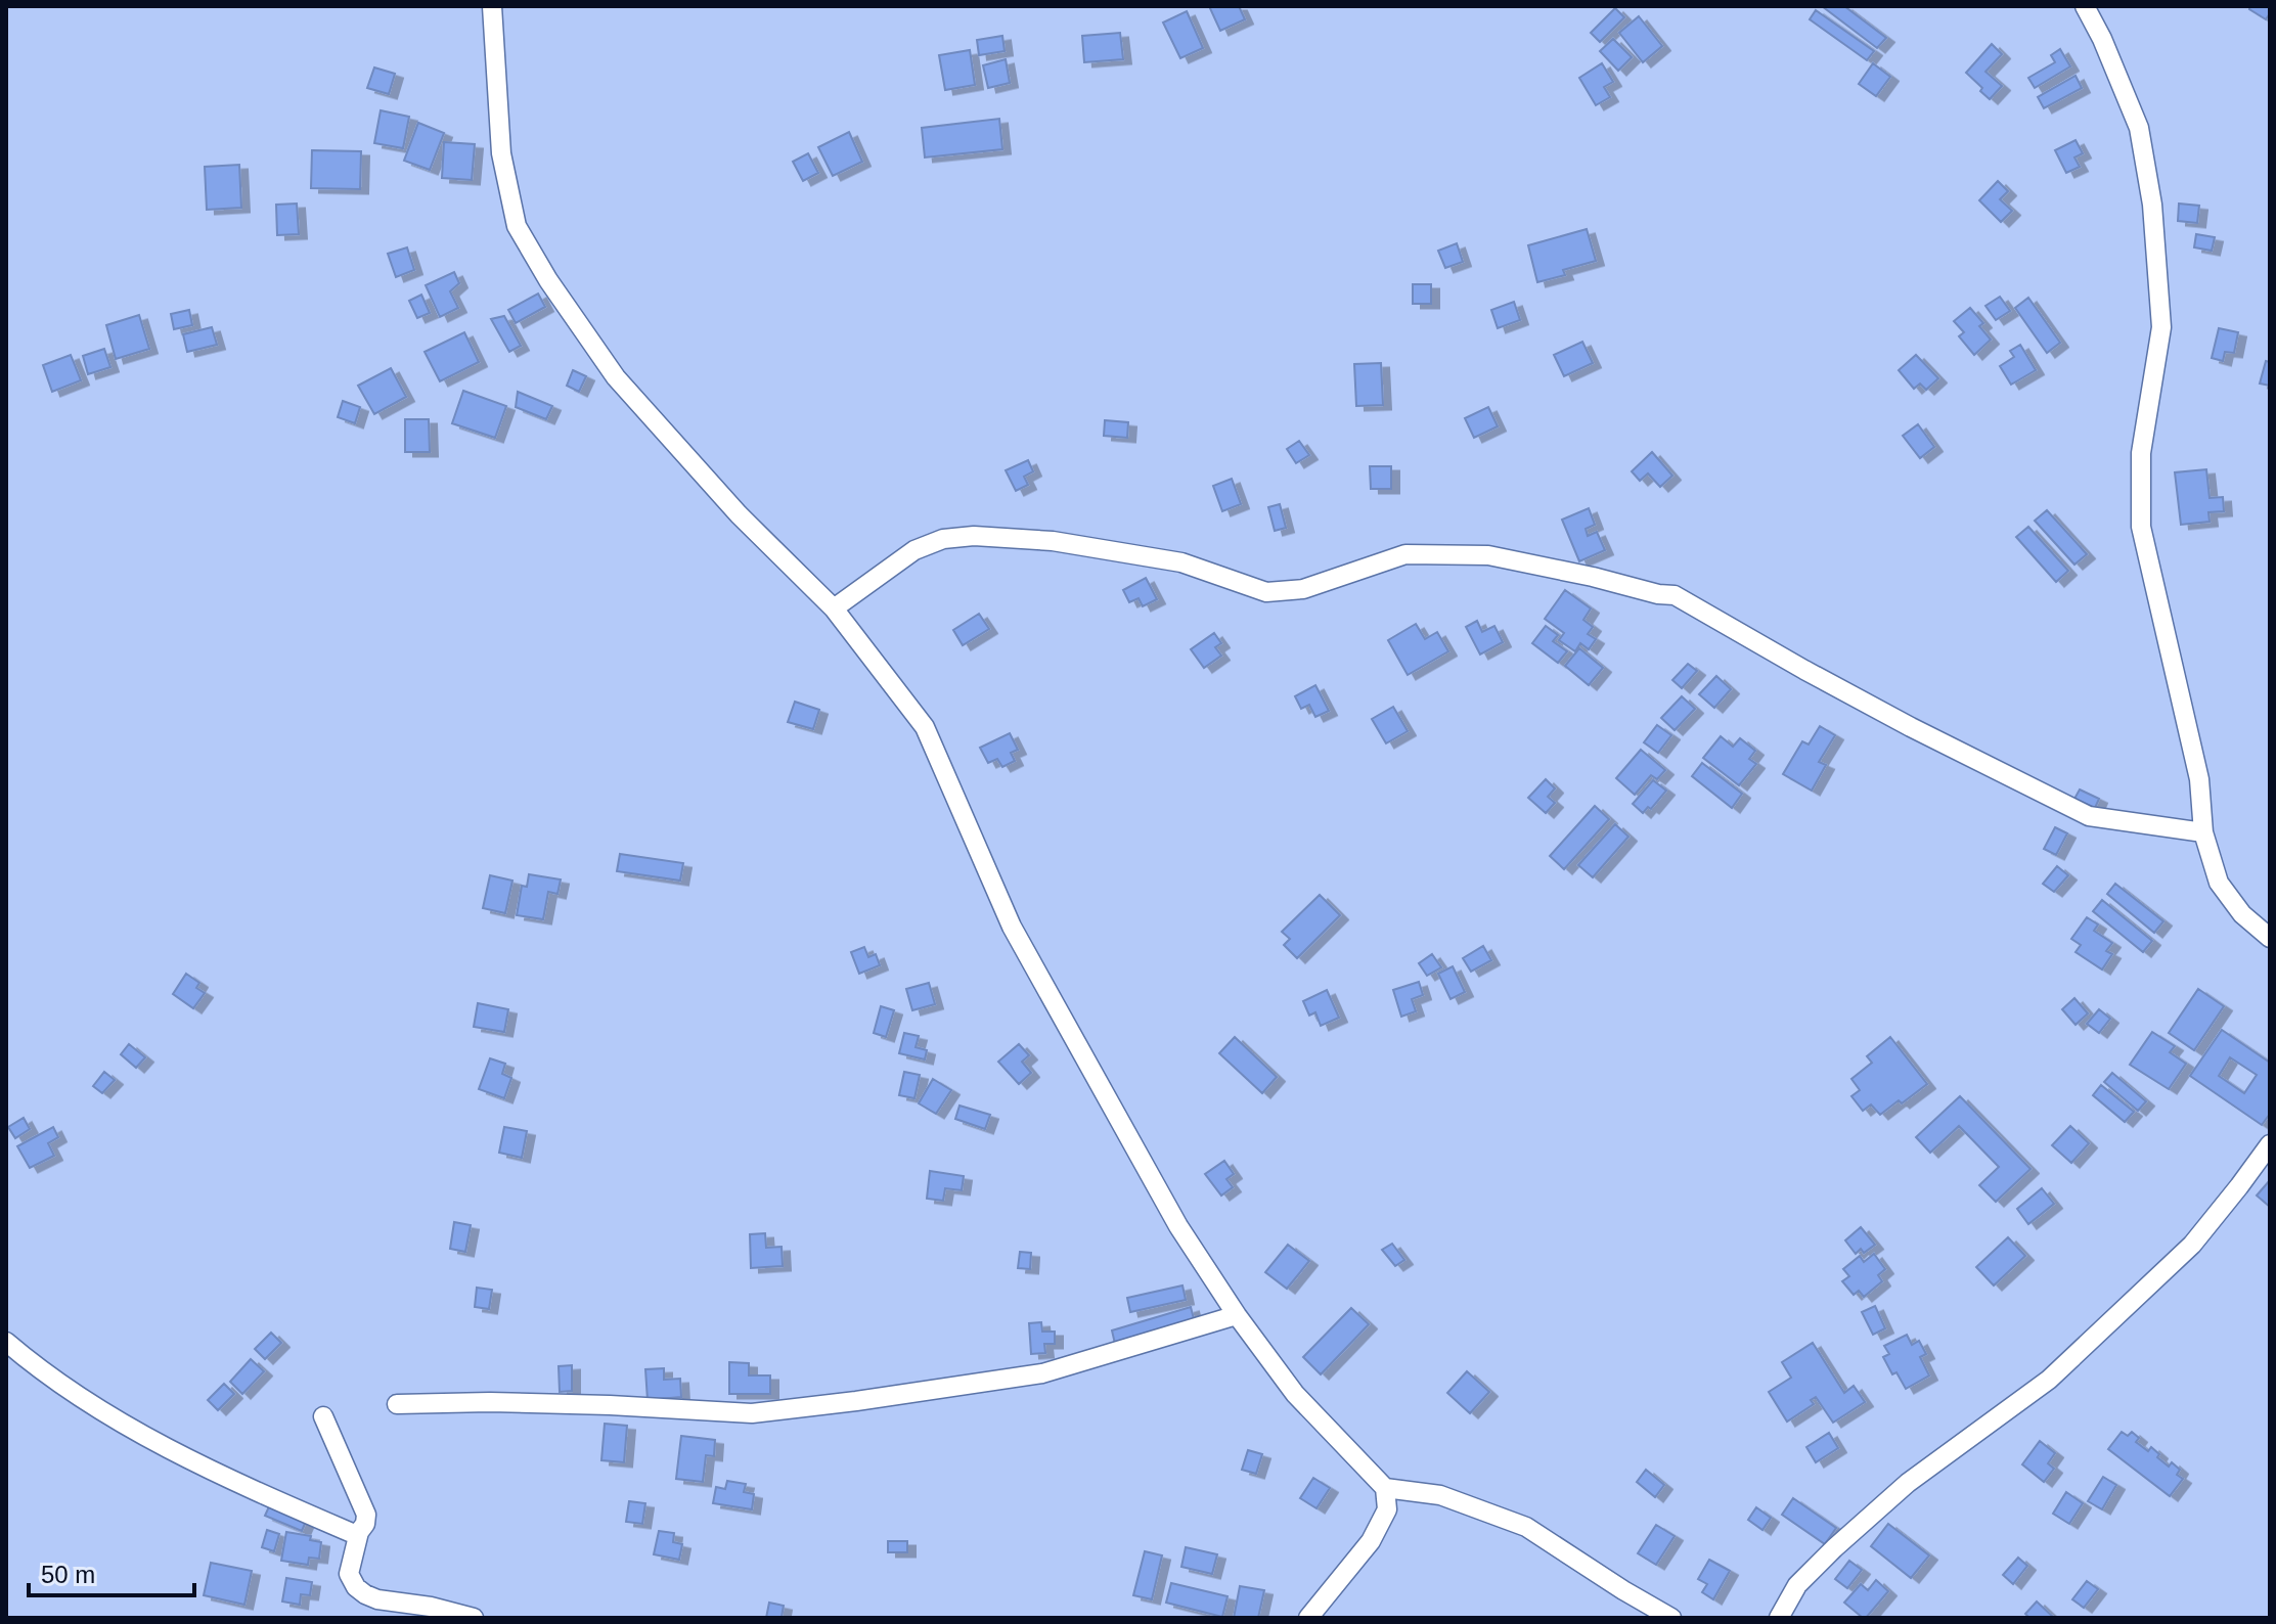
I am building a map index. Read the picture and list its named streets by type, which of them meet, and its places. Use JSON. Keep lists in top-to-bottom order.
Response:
{
  "scale_bar": "50 m"
}
